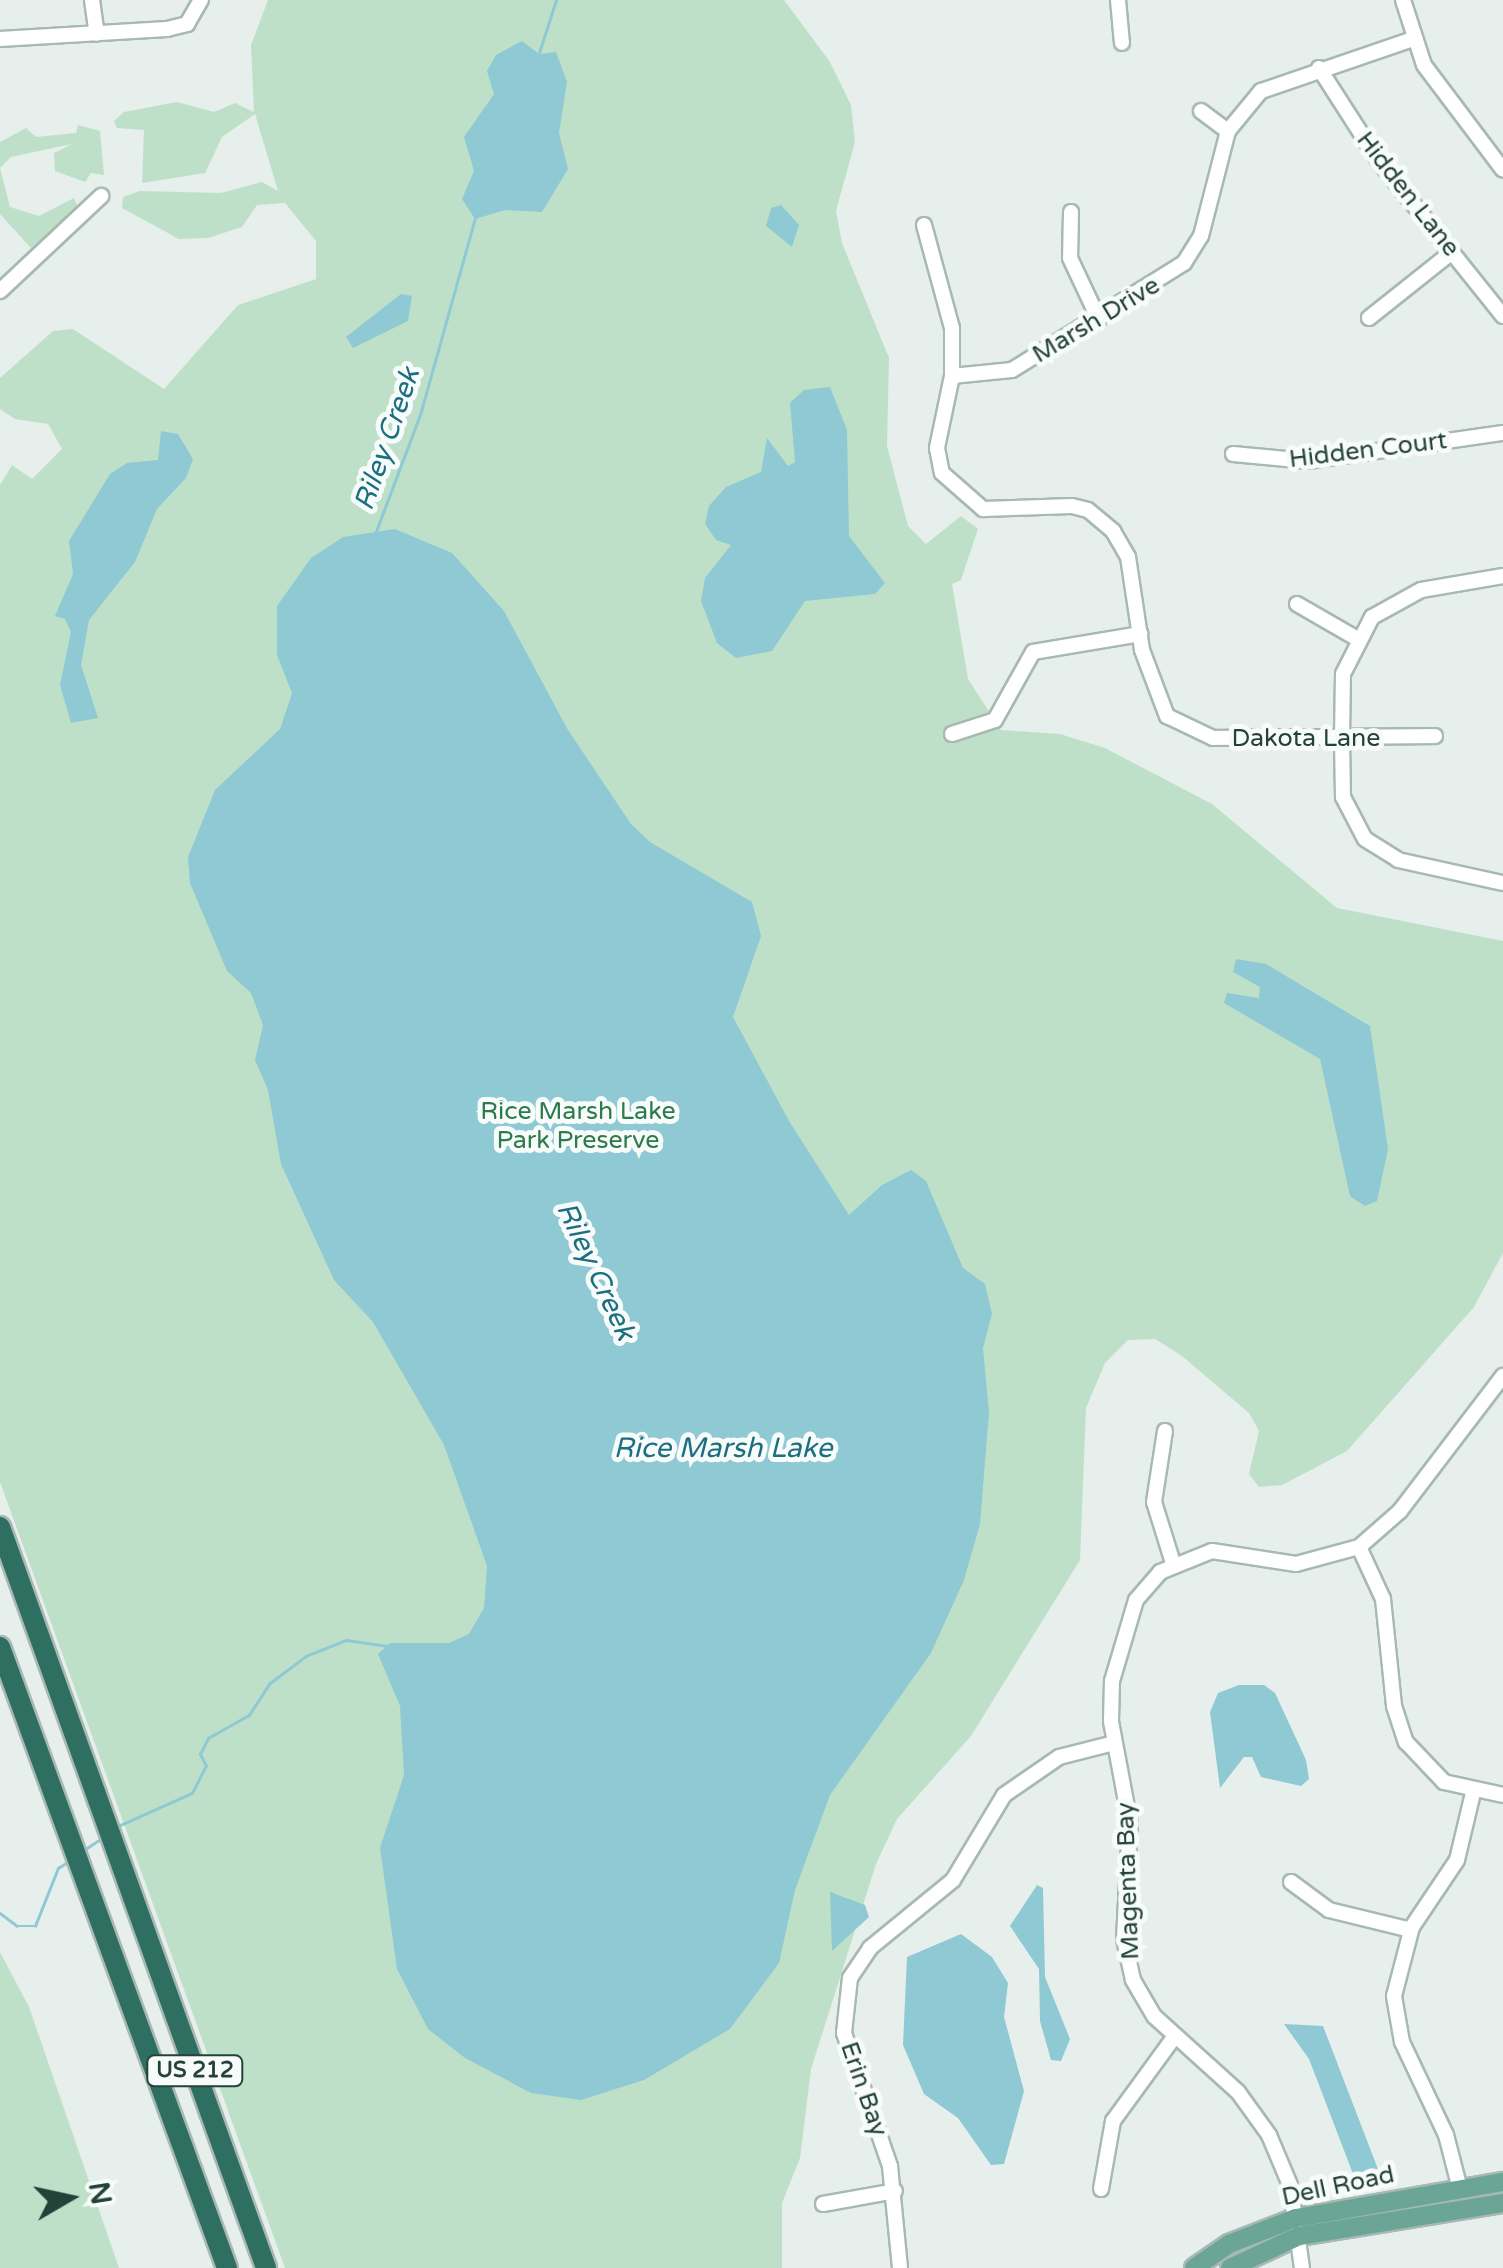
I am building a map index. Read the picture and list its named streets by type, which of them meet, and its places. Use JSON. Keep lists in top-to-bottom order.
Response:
{
  "streets": {
    "highway": ["US 212"],
    "main road": ["Dell Road"],
    "street": [
      "Hidden Lane",
      "Marsh Drive",
      "Hidden Court",
      "Dakota Lane",
      "Magenta Bay",
      "Erin Bay"
    ]
  },
  "crossings": [
    ["Hidden Lane", "Marsh Drive"],
    ["Marsh Drive", "Dakota Lane"],
    ["Magenta Bay", "Erin Bay"],
    ["Magenta Bay", "Dell Road"]
  ],
  "water": ["Riley Creek", "Rice Marsh Lake"],
  "parks": ["Rice Marsh Lake Park Preserve"],
  "north": "right"
}
